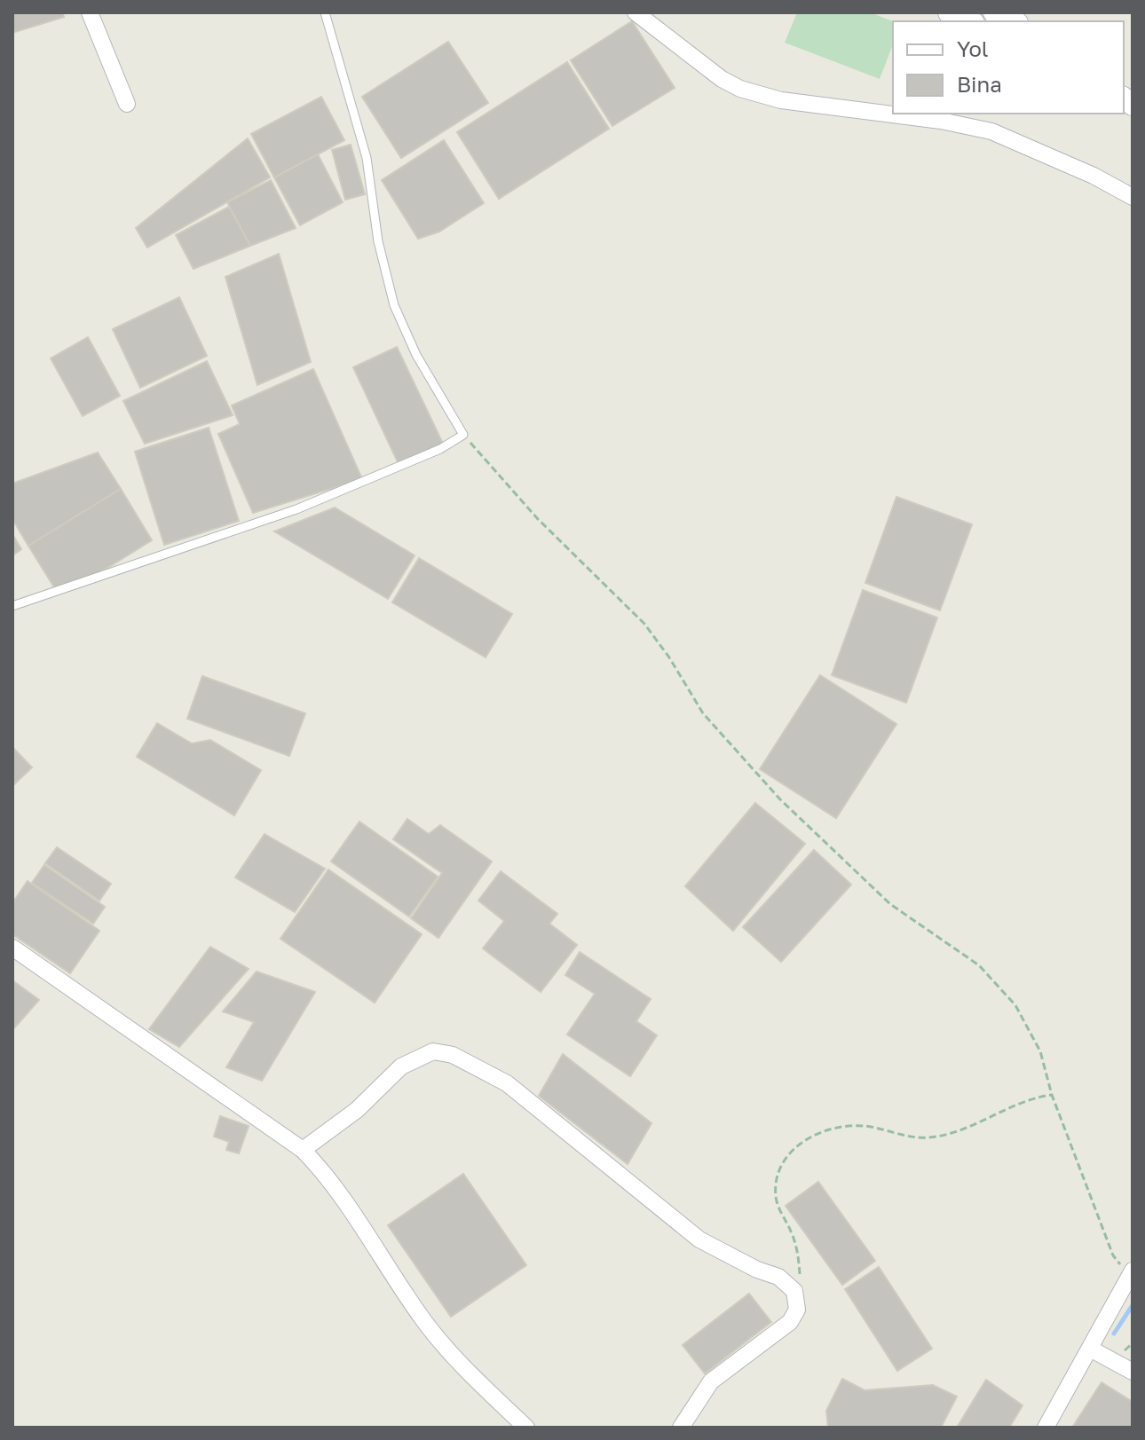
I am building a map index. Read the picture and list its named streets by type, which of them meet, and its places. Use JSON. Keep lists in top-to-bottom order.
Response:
{
  "legend": ["Yol", "Bina"]
}
